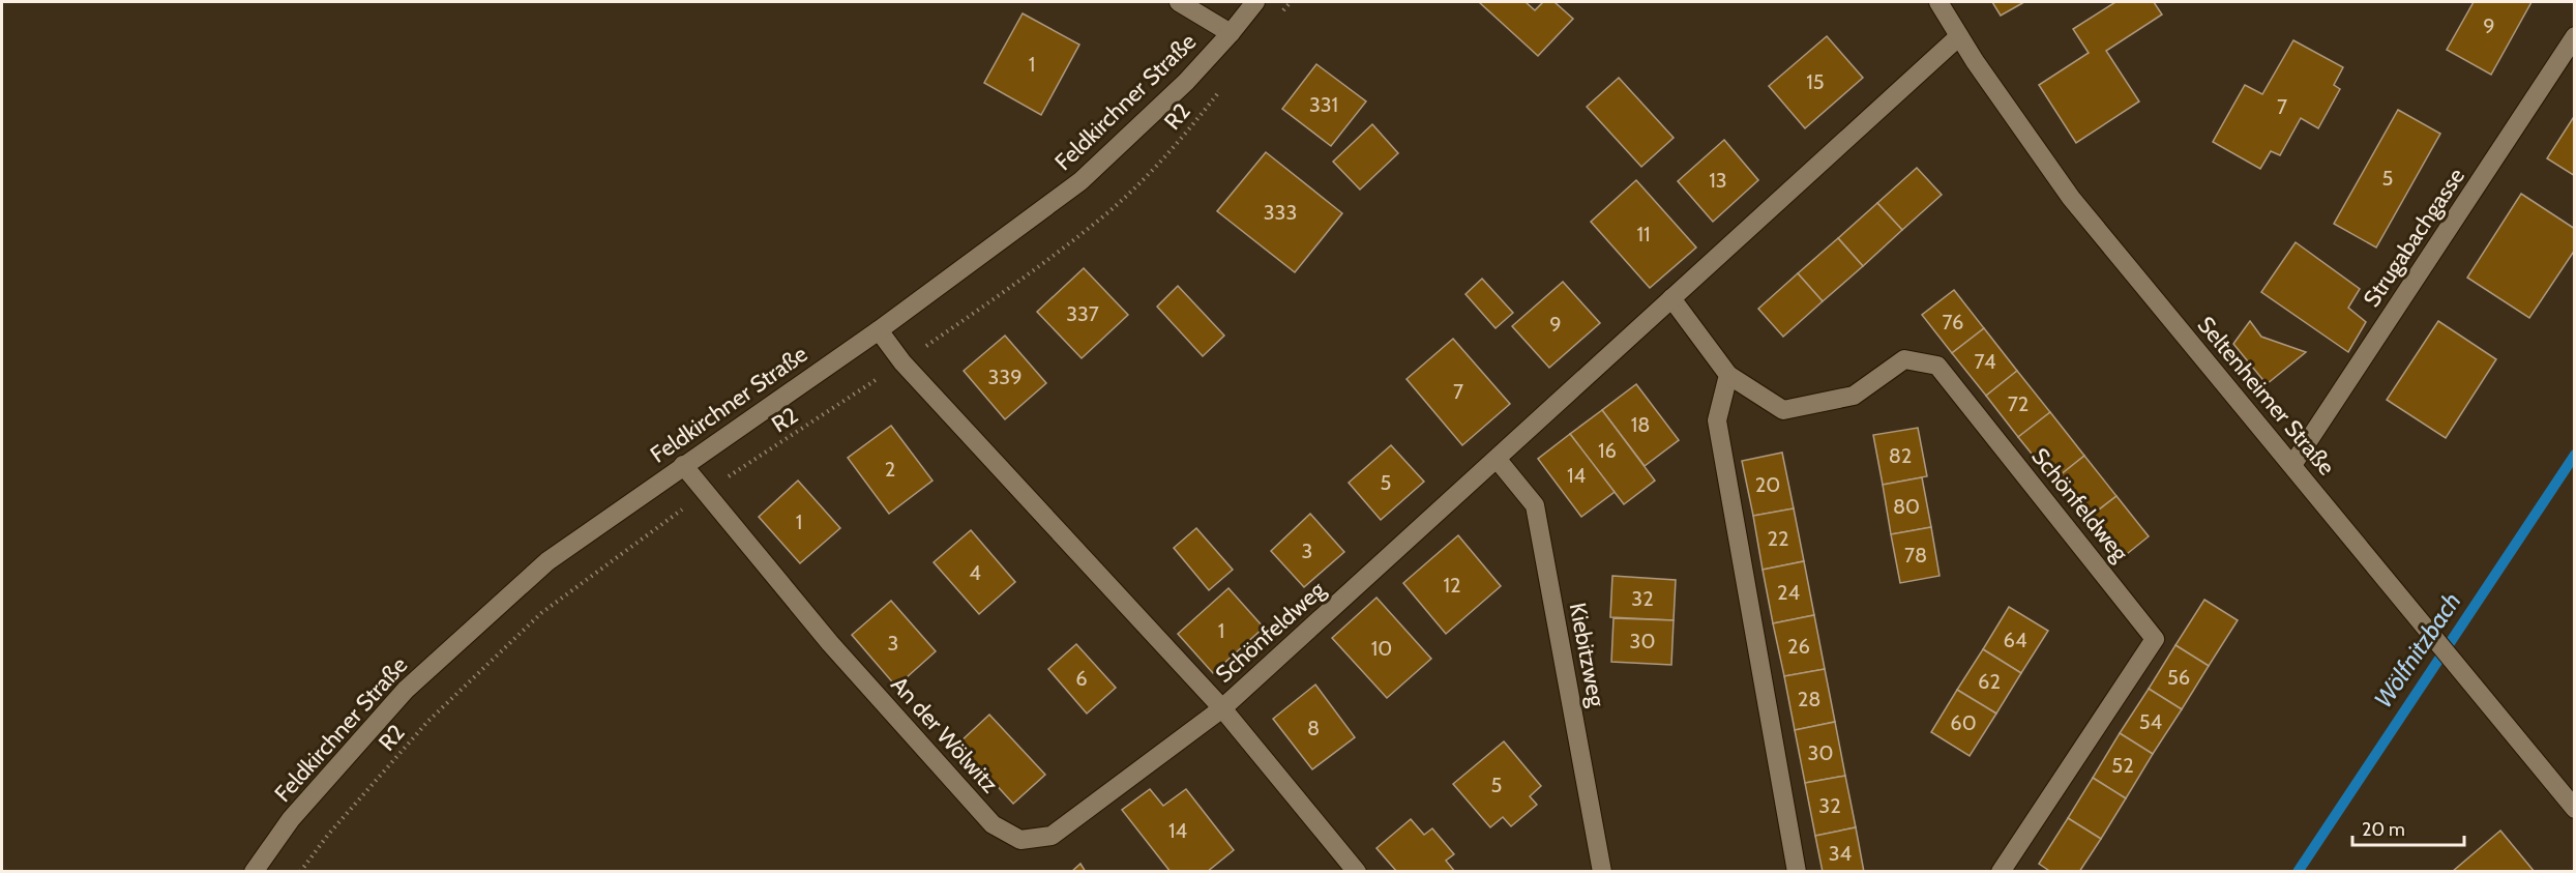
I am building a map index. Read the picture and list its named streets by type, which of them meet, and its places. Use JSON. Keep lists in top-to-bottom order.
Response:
{
  "streets": {
    "street": [
      "Feldkirchner Straße",
      "Strugabachgasse",
      "Seltenheimer Straße",
      "Schönfeldweg",
      "Kiebitzweg",
      "An der Wölwitz"
    ],
    "path": ["R2"]
  },
  "crossings": [
    ["Feldkirchner Straße", "Schönfeldweg"],
    ["Feldkirchner Straße", "An der Wölwitz"],
    ["R2", "Schönfeldweg"],
    ["R2", "An der Wölwitz"],
    ["Strugabachgasse", "Seltenheimer Straße"],
    ["Seltenheimer Straße", "Schönfeldweg"],
    ["Schönfeldweg", "Kiebitzweg"],
    ["Schönfeldweg", "An der Wölwitz"]
  ],
  "water": ["Wölfnitzbach"],
  "house_numbers": [
    "9",
    "1",
    "15",
    "331",
    "7",
    "5",
    "13",
    "333",
    "11",
    "337",
    "76",
    "9",
    "74",
    "339",
    "7",
    "72",
    "18",
    "16",
    "82",
    "2",
    "14",
    "5",
    "20",
    "80",
    "1",
    "22",
    "3",
    "78",
    "4",
    "12",
    "24",
    "32",
    "1",
    "64",
    "30",
    "3",
    "26",
    "10",
    "56",
    "6",
    "62",
    "28",
    "54",
    "60",
    "8",
    "30",
    "52",
    "5",
    "32",
    "14",
    "34"
  ],
  "scale_bar": "20 m"
}
